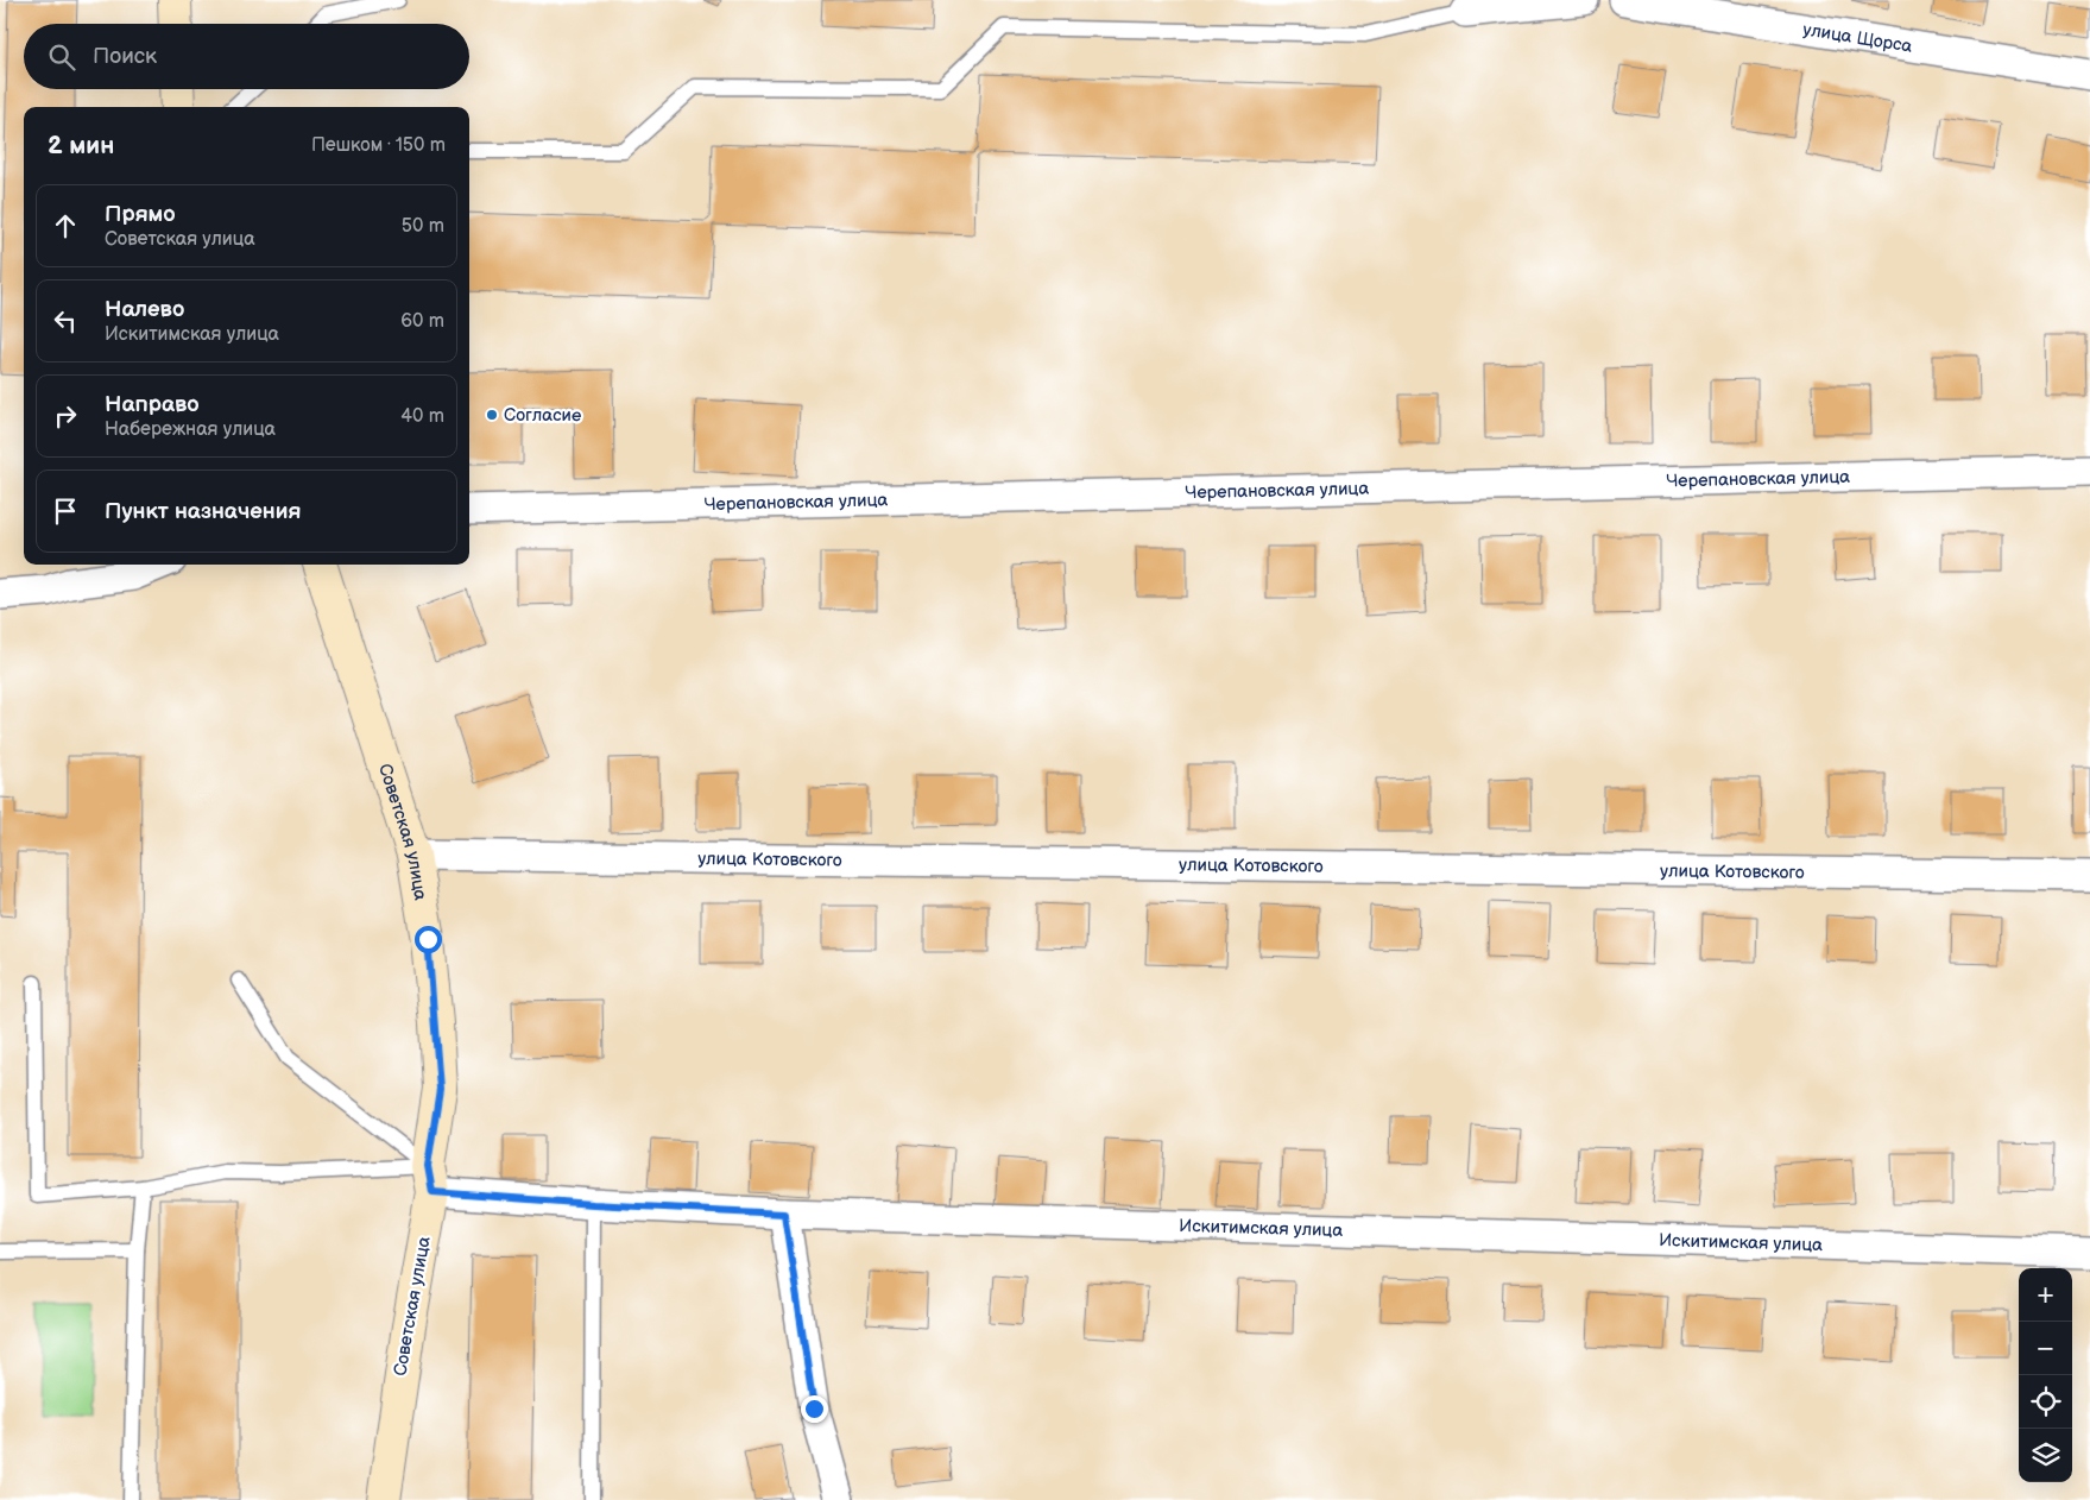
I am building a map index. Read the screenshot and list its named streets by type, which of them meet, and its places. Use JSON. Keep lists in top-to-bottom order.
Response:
{
  "streets": {
    "main road": ["Советская улица"],
    "street": [
      "улица Щорса",
      "Черепановская улица",
      "улица Котовского",
      "Искитимская улица"
    ]
  },
  "crossings": [
    ["Советская улица", "улица Котовского"],
    ["Советская улица", "Искитимская улица"]
  ],
  "places": ["Согласие"],
  "page": {
    "search": "Поиск",
    "heading": ["2 мин", "Пешком · 150 m"],
    "list": [
      ["Прямо", "Советская улица", "50 m"],
      ["Налево", "Искитимская улица", "60 m"],
      ["Направо", "Набережная улица", "40 m"],
      "Пункт назначения"
    ],
    "map_buttons": ["+", "−"]
  }
}
